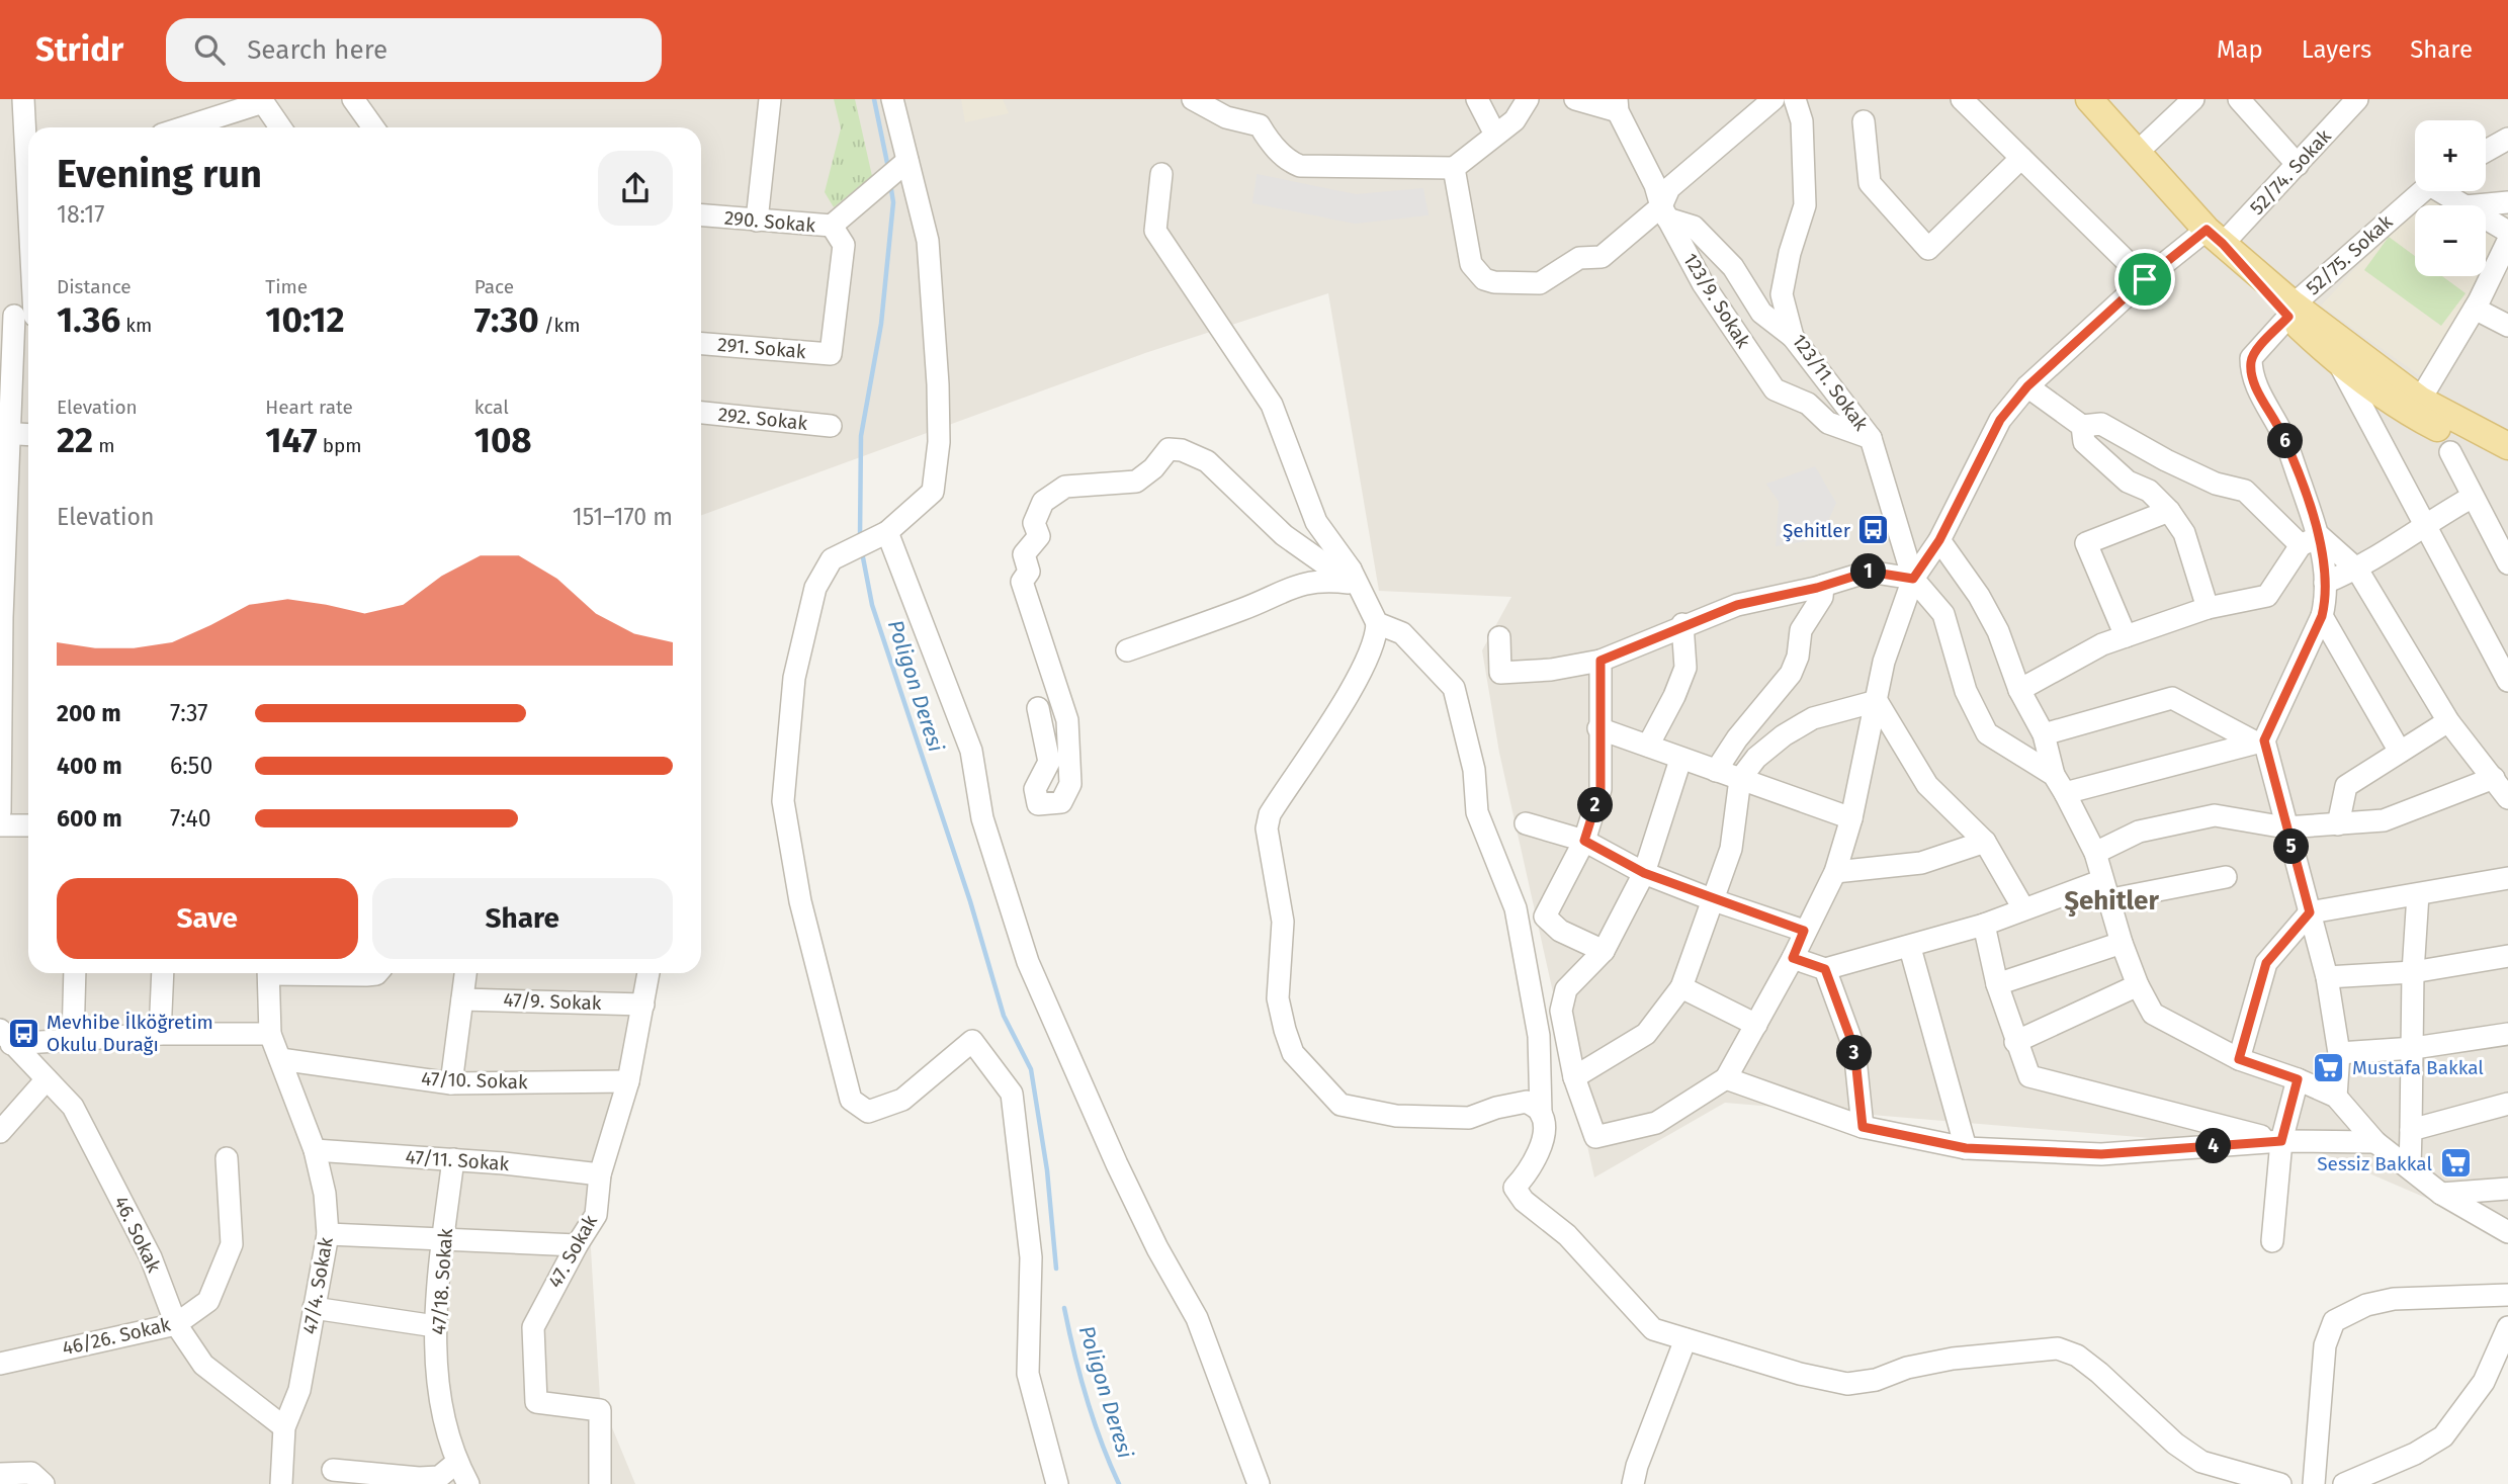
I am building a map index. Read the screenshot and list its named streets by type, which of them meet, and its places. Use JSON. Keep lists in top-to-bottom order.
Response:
{
  "streets": {
    "street": [
      "52/74. Sokak",
      "290. Sokak",
      "52/75. Sokak",
      "123/9. Sokak",
      "291. Sokak",
      "123/11. Sokak",
      "292. Sokak",
      "47/9. Sokak",
      "47/10. Sokak",
      "47/11. Sokak",
      "46. Sokak",
      "47. Sokak",
      "47/18. Sokak",
      "47/4. Sokak",
      "46/26. Sokak"
    ]
  },
  "crossings": [
    ["52/74. Sokak", "123/11. Sokak"],
    ["290. Sokak", "291. Sokak"],
    ["123/9. Sokak", "123/11. Sokak"],
    ["47/9. Sokak", "47. Sokak"],
    ["47/10. Sokak", "47. Sokak"],
    ["47/10. Sokak", "47/4. Sokak"],
    ["47/11. Sokak", "47. Sokak"],
    ["47/11. Sokak", "47/18. Sokak"],
    ["47/11. Sokak", "47/4. Sokak"],
    ["46. Sokak", "47/4. Sokak"],
    ["46. Sokak", "46/26. Sokak"]
  ],
  "districts": ["Şehitler"],
  "water": ["Poligon Deresi"],
  "places": {
    "bus stop": ["Şehitler", "Mevhibe İlköğretim Okulu Durağı"],
    "supermarket": ["Mustafa Bakkal", "Sessiz Bakkal"]
  },
  "page": {
    "header": "Stridr",
    "search": "Search here",
    "nav": ["Map", "Layers", "Share"],
    "map_buttons": ["+", "−"],
    "heading": ["Evening run", "18:17"],
    "stats": [
      ["Distance", "1.36 km"],
      ["Time", "10:12"],
      ["Pace", "7:30 /km"],
      ["Elevation", "22 m"],
      ["Heart rate", "147 bpm"],
      ["kcal", "108"]
    ],
    "pins": [
      "6",
      "1",
      "2",
      "5",
      "3",
      "4"
    ],
    "chart": ["Elevation", "151–170 m"],
    "list": [
      {
        "name": "200 m",
        "note": "7:37"
      },
      {
        "name": "400 m",
        "note": "6:50"
      },
      {
        "name": "600 m",
        "note": "7:40"
      }
    ],
    "buttons": ["Save", "Share"]
  }
}
